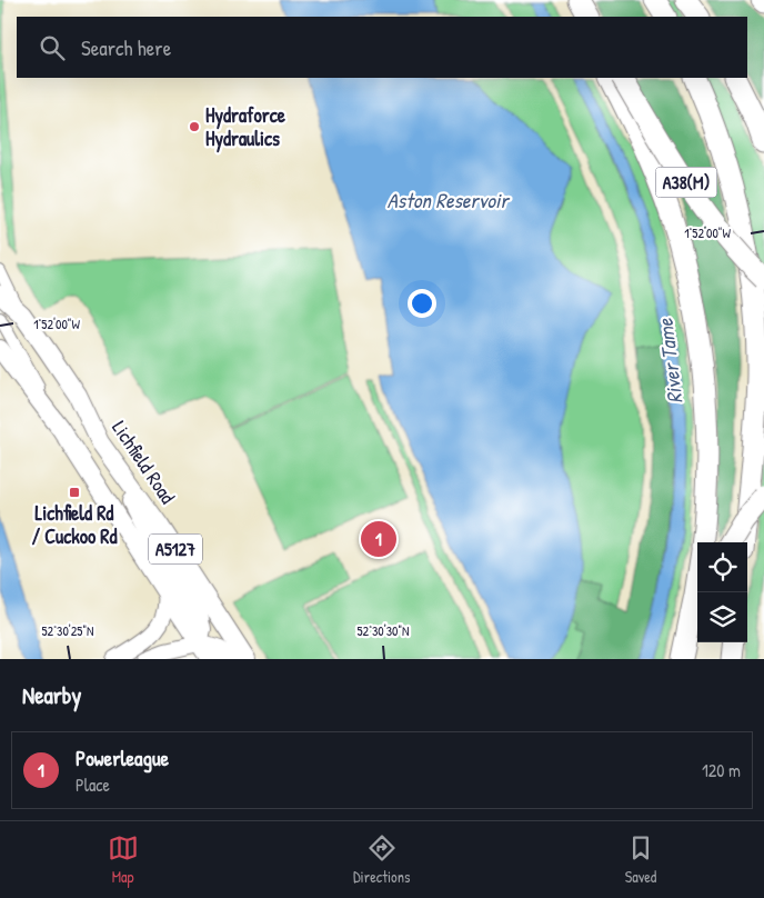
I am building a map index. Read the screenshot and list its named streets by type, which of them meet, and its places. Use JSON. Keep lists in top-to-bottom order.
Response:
{
  "streets": {
    "highway": ["A38(M)"],
    "main road": ["Lichfield Road", "A5127"]
  },
  "water": ["Aston Reservoir", "River Tame"],
  "places": {
    "other": ["Hydraforce Hydraulics"],
    "transit": ["Lichfield Rd / Cuckoo Rd"]
  },
  "page": {
    "search": "Search here",
    "pins": "1",
    "heading": "Nearby",
    "list": [
      {
        "mark": "1",
        "name": "Powerleague",
        "note": "Place",
        "value": "120 m"
      }
    ],
    "nav": ["Map", "Directions", "Saved"]
  },
  "coordinates": ["1°52'00\"W", "52°30'25\"N", "52°30'30\"N"]
}
